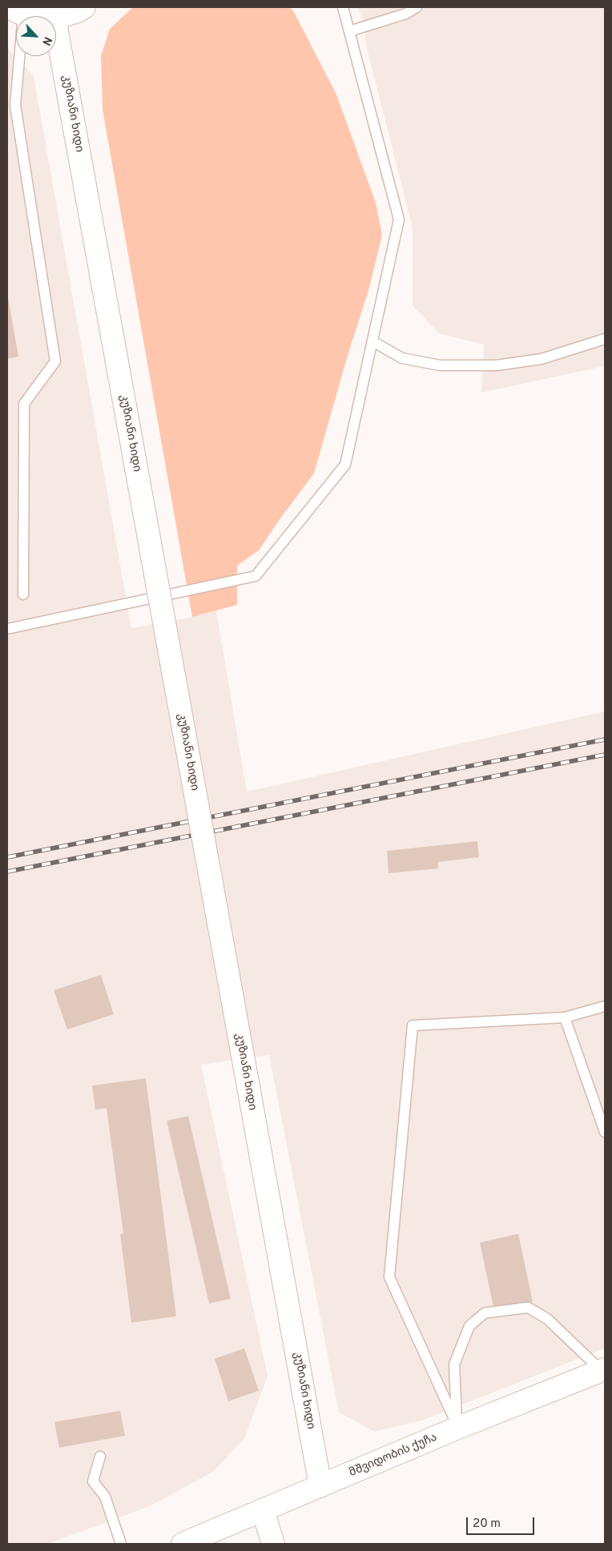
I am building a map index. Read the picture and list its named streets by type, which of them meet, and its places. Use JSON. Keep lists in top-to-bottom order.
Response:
{
  "streets": {
    "main road": ["კუზიანი ხიდი", "მშვიდობის ქუჩა"]
  },
  "crossings": [
    ["კუზიანი ხიდი", "მშვიდობის ქუჩა"]
  ],
  "scale_bar": "20 m",
  "north": "bottom right"
}
